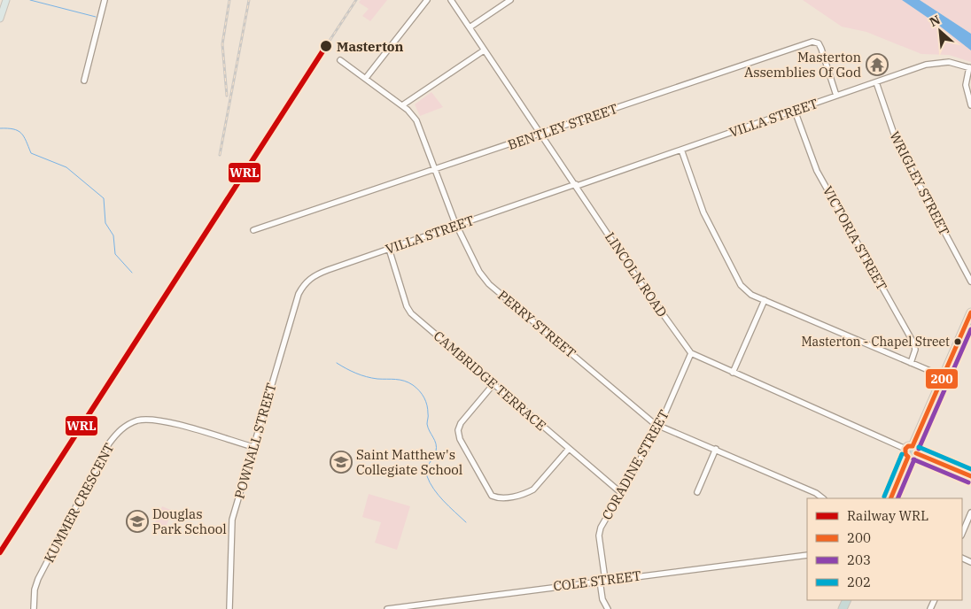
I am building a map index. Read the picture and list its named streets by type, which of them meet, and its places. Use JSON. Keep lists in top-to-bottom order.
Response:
{
  "streets": {
    "street": [
      "VILLA STREET",
      "BENTLEY STREET",
      "WRIGLEY STREET",
      "VICTORIA STREET",
      "LINCOLN ROAD",
      "PERRY STREET",
      "CAMBRIDGE TERRACE",
      "POWNALL STREET",
      "CORADINE STREET",
      "KUMMER CRESCENT",
      "COLE STREET"
    ]
  },
  "crossings": [
    ["VILLA STREET", "BENTLEY STREET"],
    ["VILLA STREET", "WRIGLEY STREET"],
    ["VILLA STREET", "VICTORIA STREET"],
    ["VILLA STREET", "LINCOLN ROAD"],
    ["VILLA STREET", "PERRY STREET"],
    ["VILLA STREET", "CAMBRIDGE TERRACE"],
    ["VILLA STREET", "POWNALL STREET"],
    ["BENTLEY STREET", "LINCOLN ROAD"],
    ["BENTLEY STREET", "PERRY STREET"],
    ["LINCOLN ROAD", "CORADINE STREET"],
    ["PERRY STREET", "CORADINE STREET"],
    ["CAMBRIDGE TERRACE", "CORADINE STREET"],
    ["POWNALL STREET", "KUMMER CRESCENT"],
    ["CORADINE STREET", "COLE STREET"]
  ],
  "places": {
    "other": ["Masterton", "Masterton - Chapel Street"],
    "temple": ["Masterton Assemblies Of God"],
    "school or university": ["Saint Matthew's Collegiate School", "Douglas Park School"]
  },
  "lines": [
    "rail line WRL",
    "transit line 200",
    "transit line 203",
    "transit line 202"
  ],
  "legend": [
    "Railway WRL",
    "200",
    "203",
    "202"
  ],
  "north": "top left"
}
